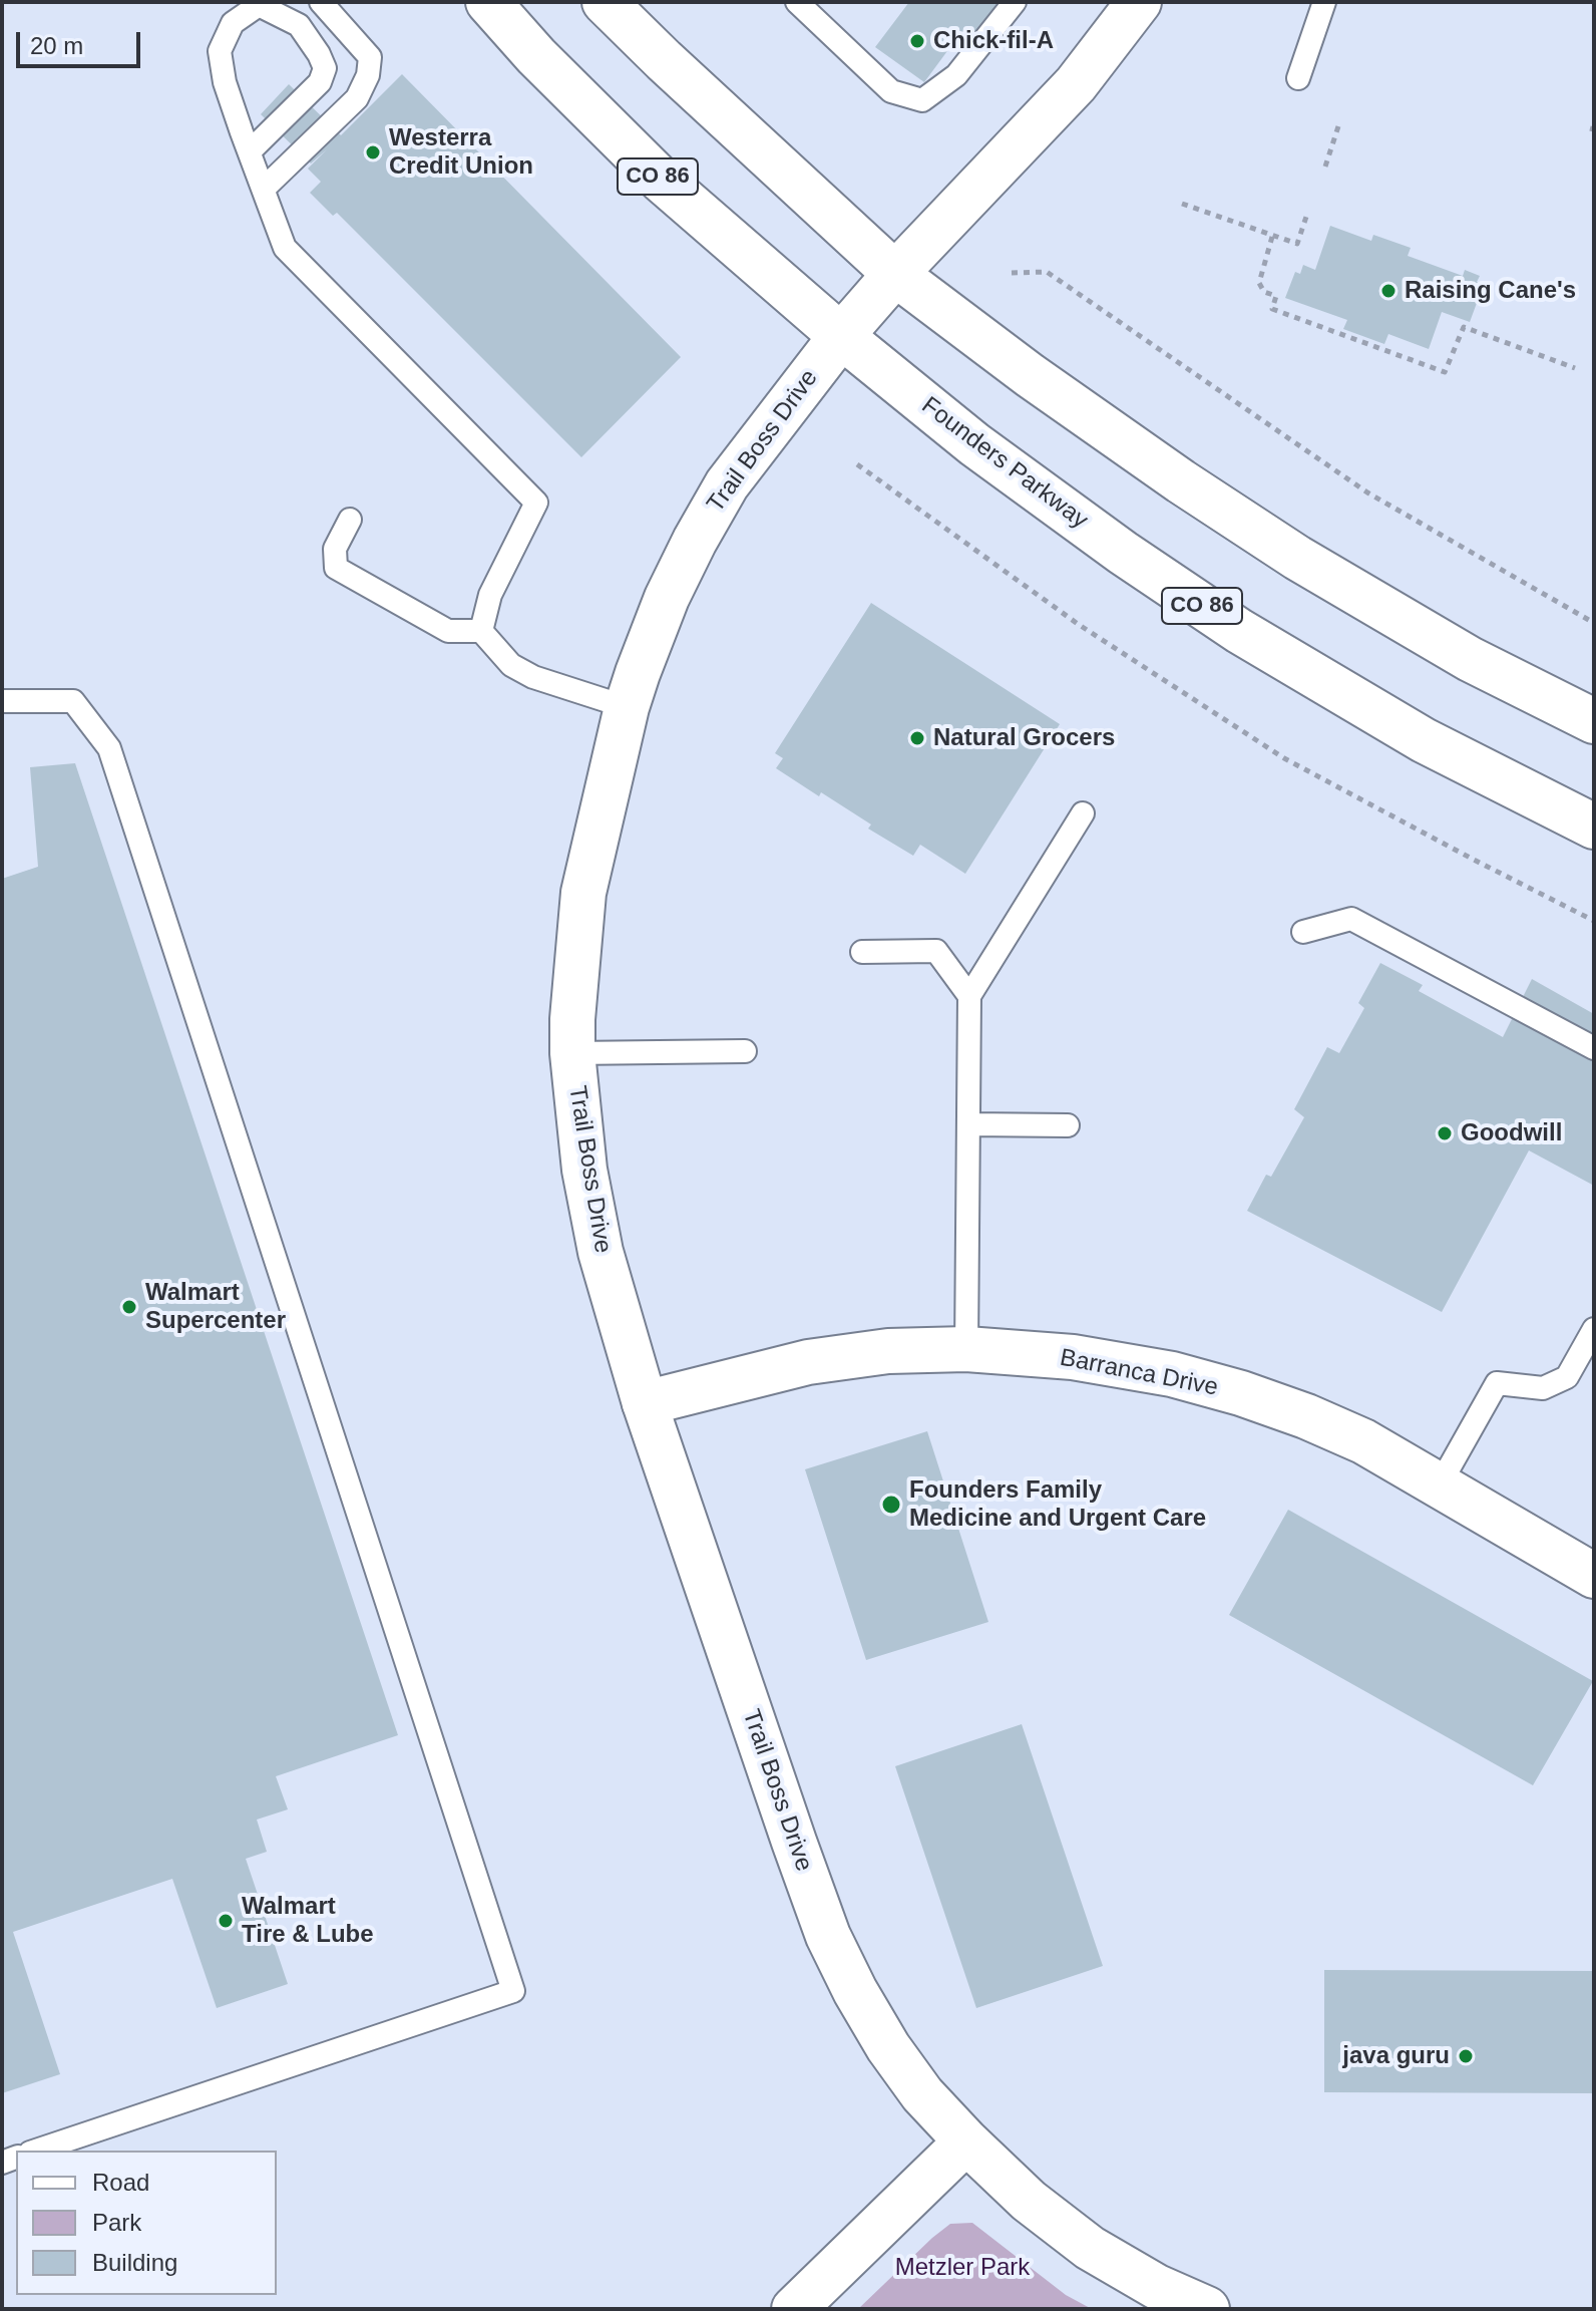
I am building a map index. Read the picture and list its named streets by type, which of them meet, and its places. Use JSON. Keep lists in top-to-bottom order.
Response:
{
  "streets": {
    "main road": [
      "CO 86",
      "Trail Boss Drive",
      "Founders Parkway",
      "Barranca Drive"
    ]
  },
  "crossings": [
    ["Trail Boss Drive", "Founders Parkway"],
    ["Trail Boss Drive", "Barranca Drive"]
  ],
  "parks": ["Metzler Park"],
  "places": [
    "Chick-fil-A",
    "Westerra Credit Union",
    "Raising Cane's",
    "Natural Grocers",
    "Goodwill",
    "Walmart Supercenter",
    "Founders Family Medicine and Urgent Care",
    "Walmart Tire & Lube",
    "java guru"
  ],
  "legend": ["Road", "Park", "Building"],
  "scale_bar": "20 m"
}
